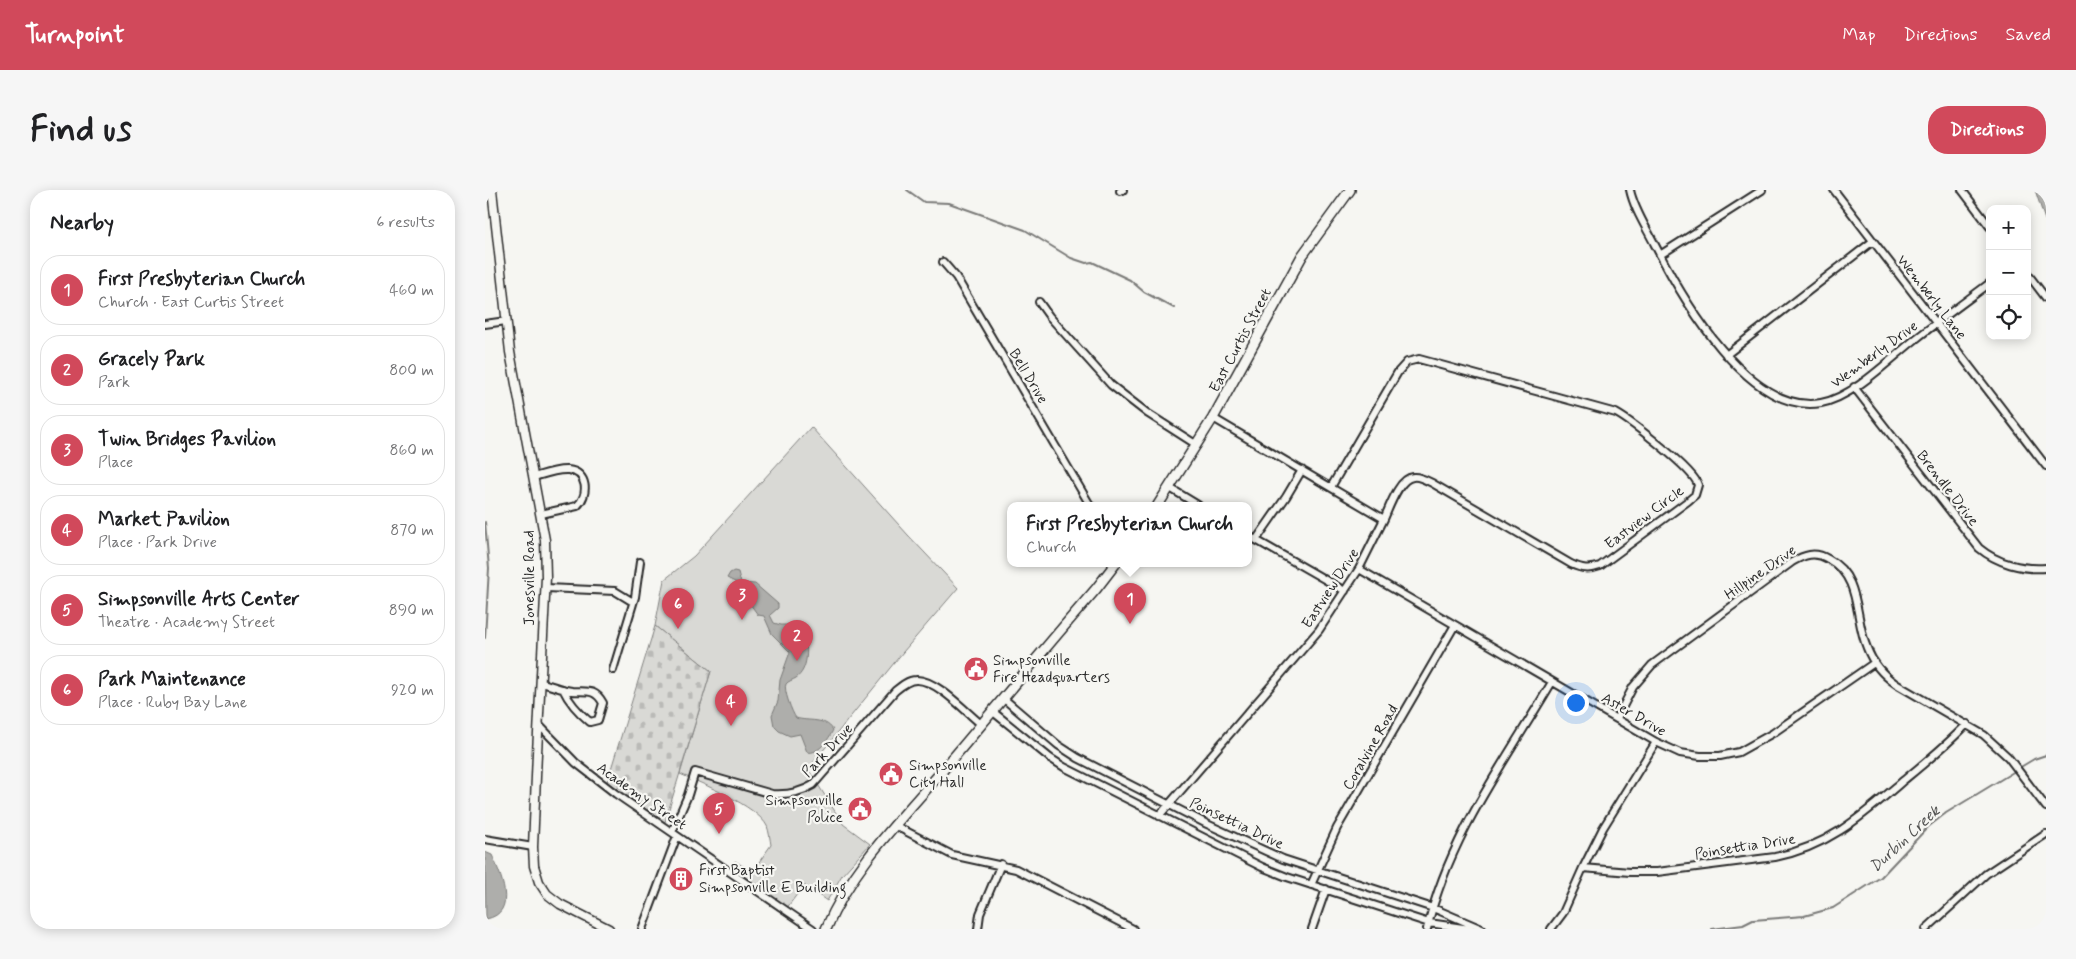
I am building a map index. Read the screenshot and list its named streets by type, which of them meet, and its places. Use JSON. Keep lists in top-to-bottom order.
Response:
{
  "streets": {
    "main road": ["East Curtis Street"],
    "street": [
      "Wemberly Lane",
      "Wemberly Drive",
      "Bell Drive",
      "Brendle Drive",
      "Eastview Circle",
      "Hillpine Drive",
      "Jonesville Road",
      "Eastview Drive",
      "Aster Drive",
      "Coralvine Road",
      "Park Drive",
      "Academy Street",
      "Poinsettia Drive"
    ]
  },
  "crossings": [
    ["Wemberly Lane", "Wemberly Drive"],
    ["Wemberly Drive", "Brendle Drive"],
    ["Eastview Circle", "Eastview Drive"],
    ["Hillpine Drive", "Aster Drive"],
    ["Hillpine Drive", "Poinsettia Drive"],
    ["Jonesville Road", "Academy Street"],
    ["Eastview Drive", "Aster Drive"],
    ["Eastview Drive", "Poinsettia Drive"],
    ["Aster Drive", "Coralvine Road"],
    ["Coralvine Road", "Poinsettia Drive"],
    ["Park Drive", "Academy Street"]
  ],
  "water": ["Durbin Creek"],
  "places": {
    "public building": ["Simpsonville Fire Headquarters", "Simpsonville City Hall", "Simpsonville Police"],
    "building": ["First Baptist Simpsonville E Building"]
  },
  "page": {
    "header": "Turnpoint",
    "nav": ["Map", "Directions", "Saved"],
    "buttons": "Directions",
    "title": "Find us",
    "heading": ["Nearby", "6 results"],
    "map_buttons": ["+", "−"],
    "list": [
      {
        "mark": "1",
        "name": "First Presbyterian Church",
        "note": "Church · East Curtis Street",
        "value": "460 m"
      },
      {
        "mark": "2",
        "name": "Gracely Park",
        "note": "Park",
        "value": "800 m"
      },
      {
        "mark": "3",
        "name": "Twin Bridges Pavilion",
        "note": "Place",
        "value": "860 m"
      },
      {
        "mark": "4",
        "name": "Market Pavilion",
        "note": "Place · Park Drive",
        "value": "870 m"
      },
      {
        "mark": "5",
        "name": "Simpsonville Arts Center",
        "note": "Theatre · Academy Street",
        "value": "890 m"
      },
      {
        "mark": "6",
        "name": "Park Maintenance",
        "note": "Place · Ruby Bay Lane",
        "value": "920 m"
      }
    ],
    "popup": ["First Presbyterian Church", "Church"],
    "pins": [
      "3",
      "1",
      "6",
      "2",
      "4",
      "5"
    ]
  }
}
